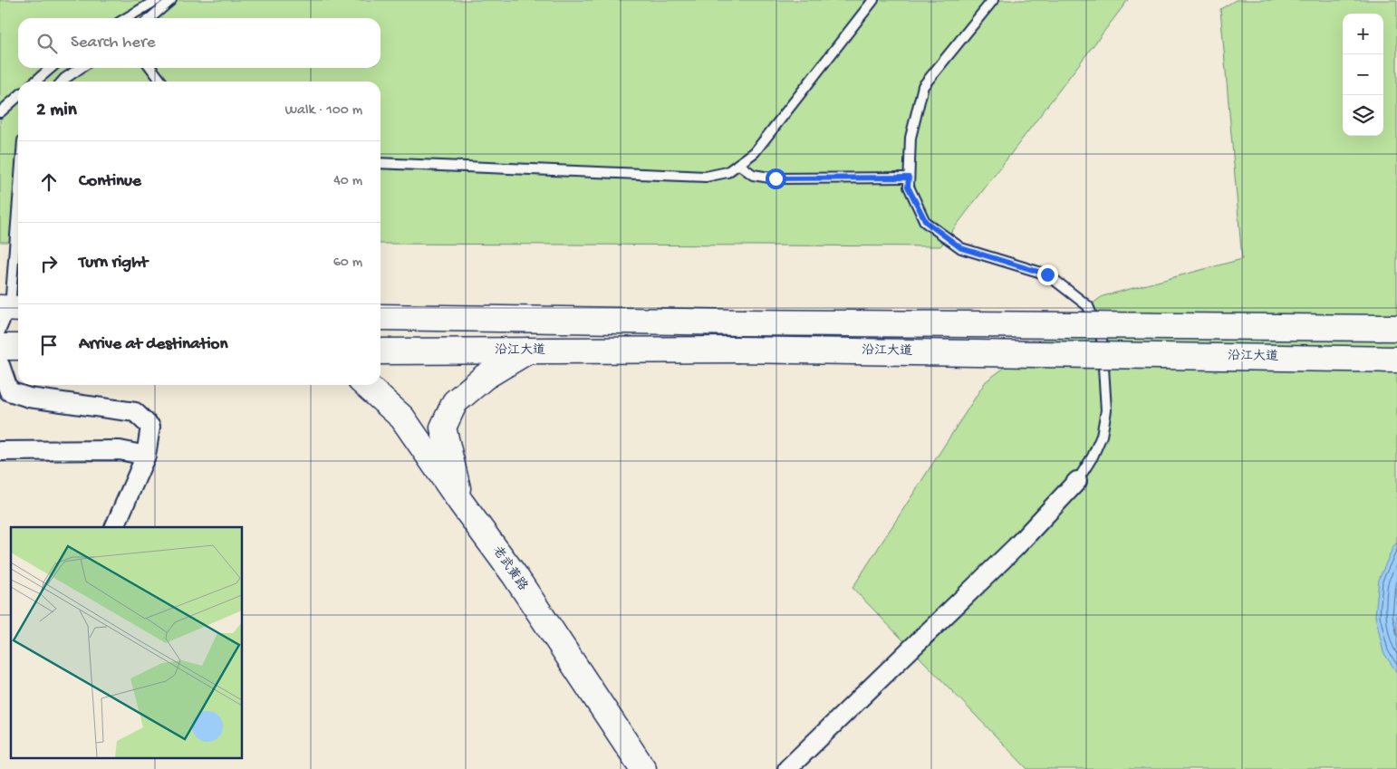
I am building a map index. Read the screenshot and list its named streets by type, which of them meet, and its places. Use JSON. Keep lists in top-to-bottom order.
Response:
{
  "streets": {
    "main road": ["沿江大道", "老武黄路"]
  },
  "page": {
    "map_buttons": ["+", "−"],
    "search": "Search here",
    "heading": ["2 min", "Walk · 100 m"],
    "list": [
      ["Continue", "40 m"],
      ["Turn right", "60 m"],
      "Arrive at destination"
    ]
  }
}
